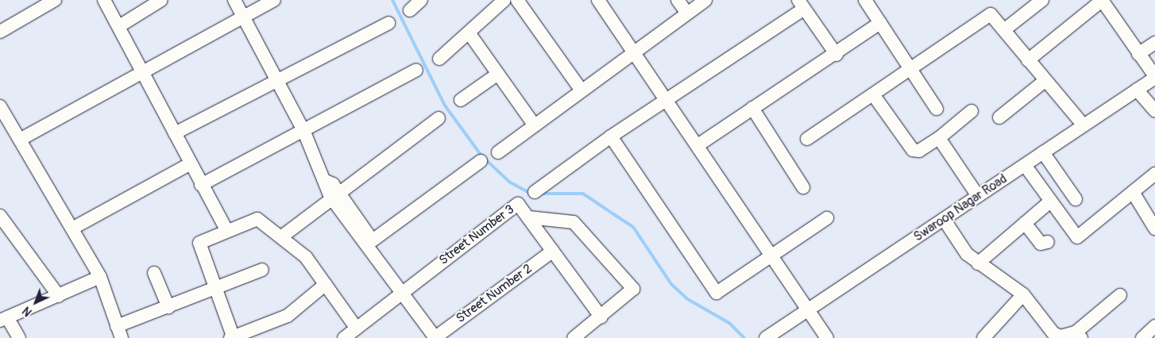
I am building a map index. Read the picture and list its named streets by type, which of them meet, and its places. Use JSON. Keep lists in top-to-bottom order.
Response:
{
  "streets": {
    "street": ["Swaroop Nagar Road", "Street Number 3", "Street Number 2"]
  },
  "crossings": [
    ["Street Number 3", "Street Number 2"]
  ],
  "north": "bottom left"
}
